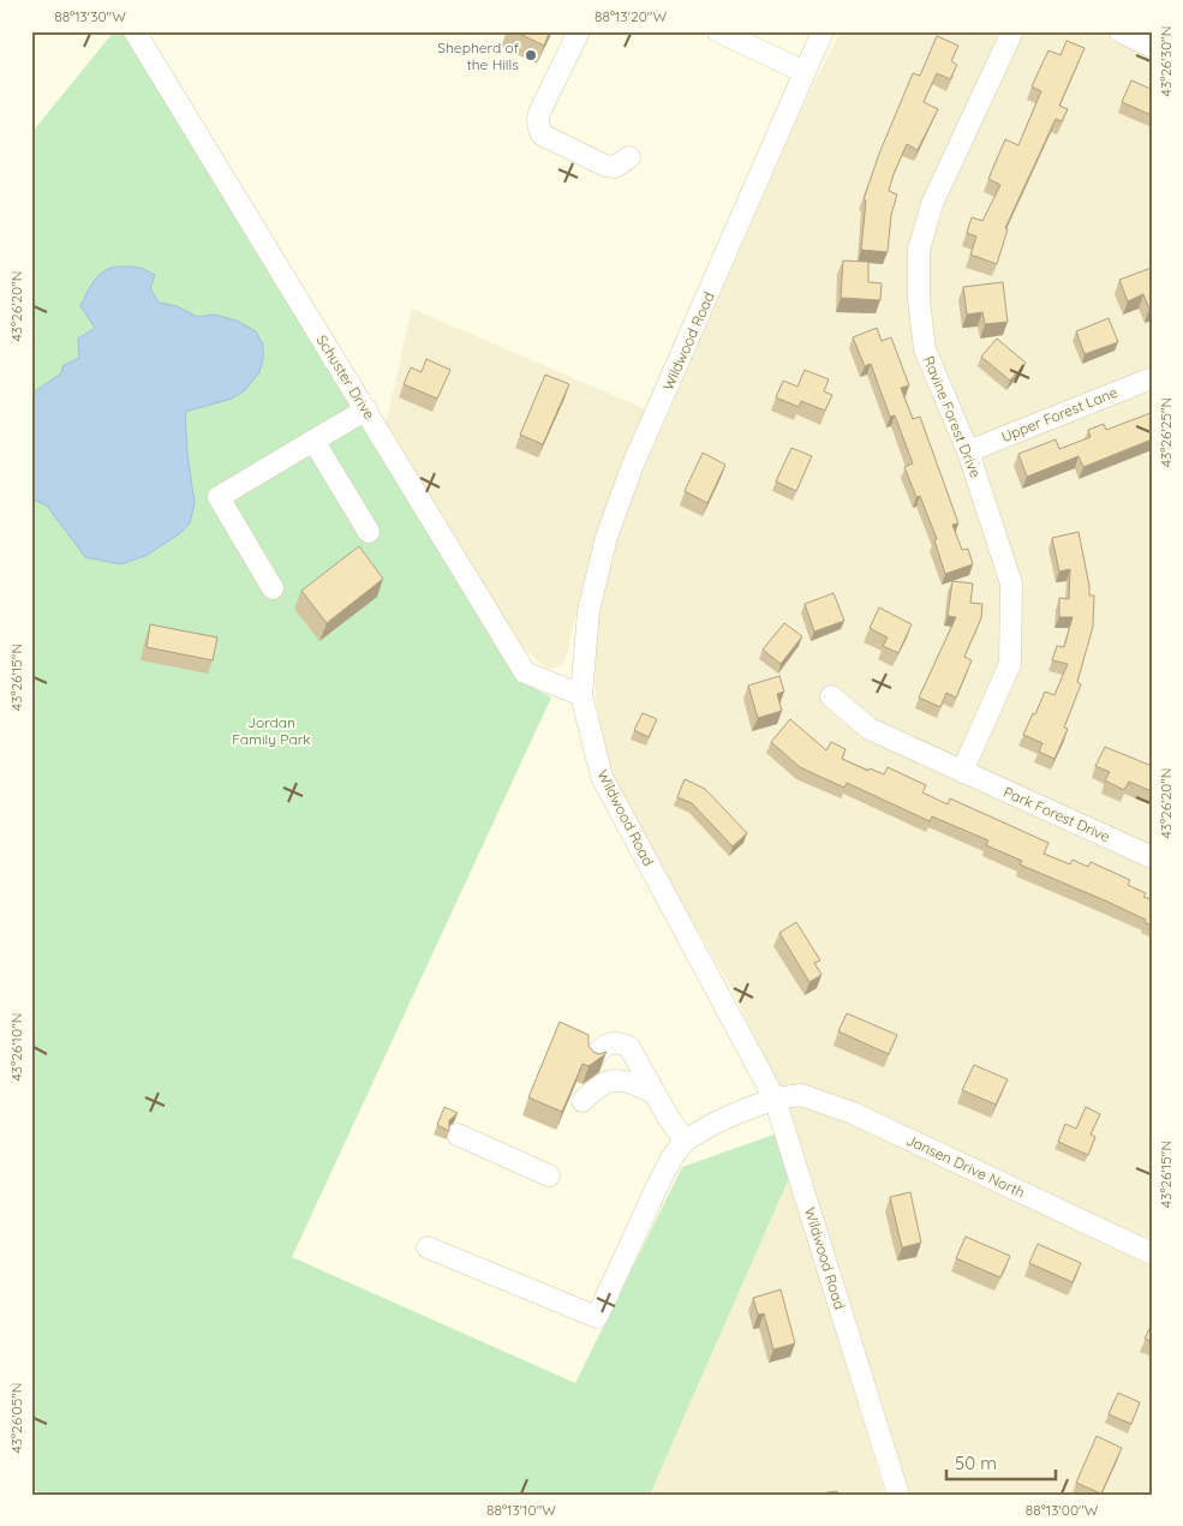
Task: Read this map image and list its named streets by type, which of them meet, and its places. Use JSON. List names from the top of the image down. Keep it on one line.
{"streets":{"street":["Wildwood Road","Schuster Drive","Upper Forest Lane","Ravine Forest Drive","Park Forest Drive","Jansen Drive North"]},"crossings":[["Wildwood Road","Schuster Drive"],["Wildwood Road","Jansen Drive North"],["Upper Forest Lane","Ravine Forest Drive"],["Ravine Forest Drive","Park Forest Drive"]],"parks":["Jordan Family Park"],"places":["Shepherd of the Hills"],"scale_bar":"50 m","coordinates":["88°13'30\"W","88°13'20\"W","43°26'30\"N","43°26'20\"N","43°26'25\"N","43°26'15\"N","43°26'10\"N","43°26'05\"N","88°13'10\"W","88°13'00\"W"]}
